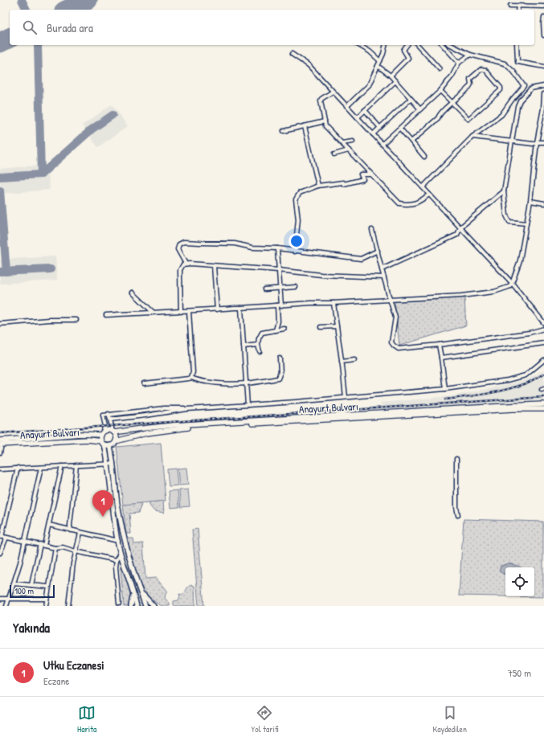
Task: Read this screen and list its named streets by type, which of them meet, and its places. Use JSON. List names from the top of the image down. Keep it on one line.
{"streets":{"main road":["Anayurt Bulvarı"]},"scale_bar":"100 m","page":{"search":"Burada ara","pins":"1","scale":"100 m","heading":"Yakında","list":[{"mark":"1","name":"Utku Eczanesi","note":"Eczane","value":"750 m"}],"nav":["Harita","Yol tarifi","Kaydedilen"]}}
